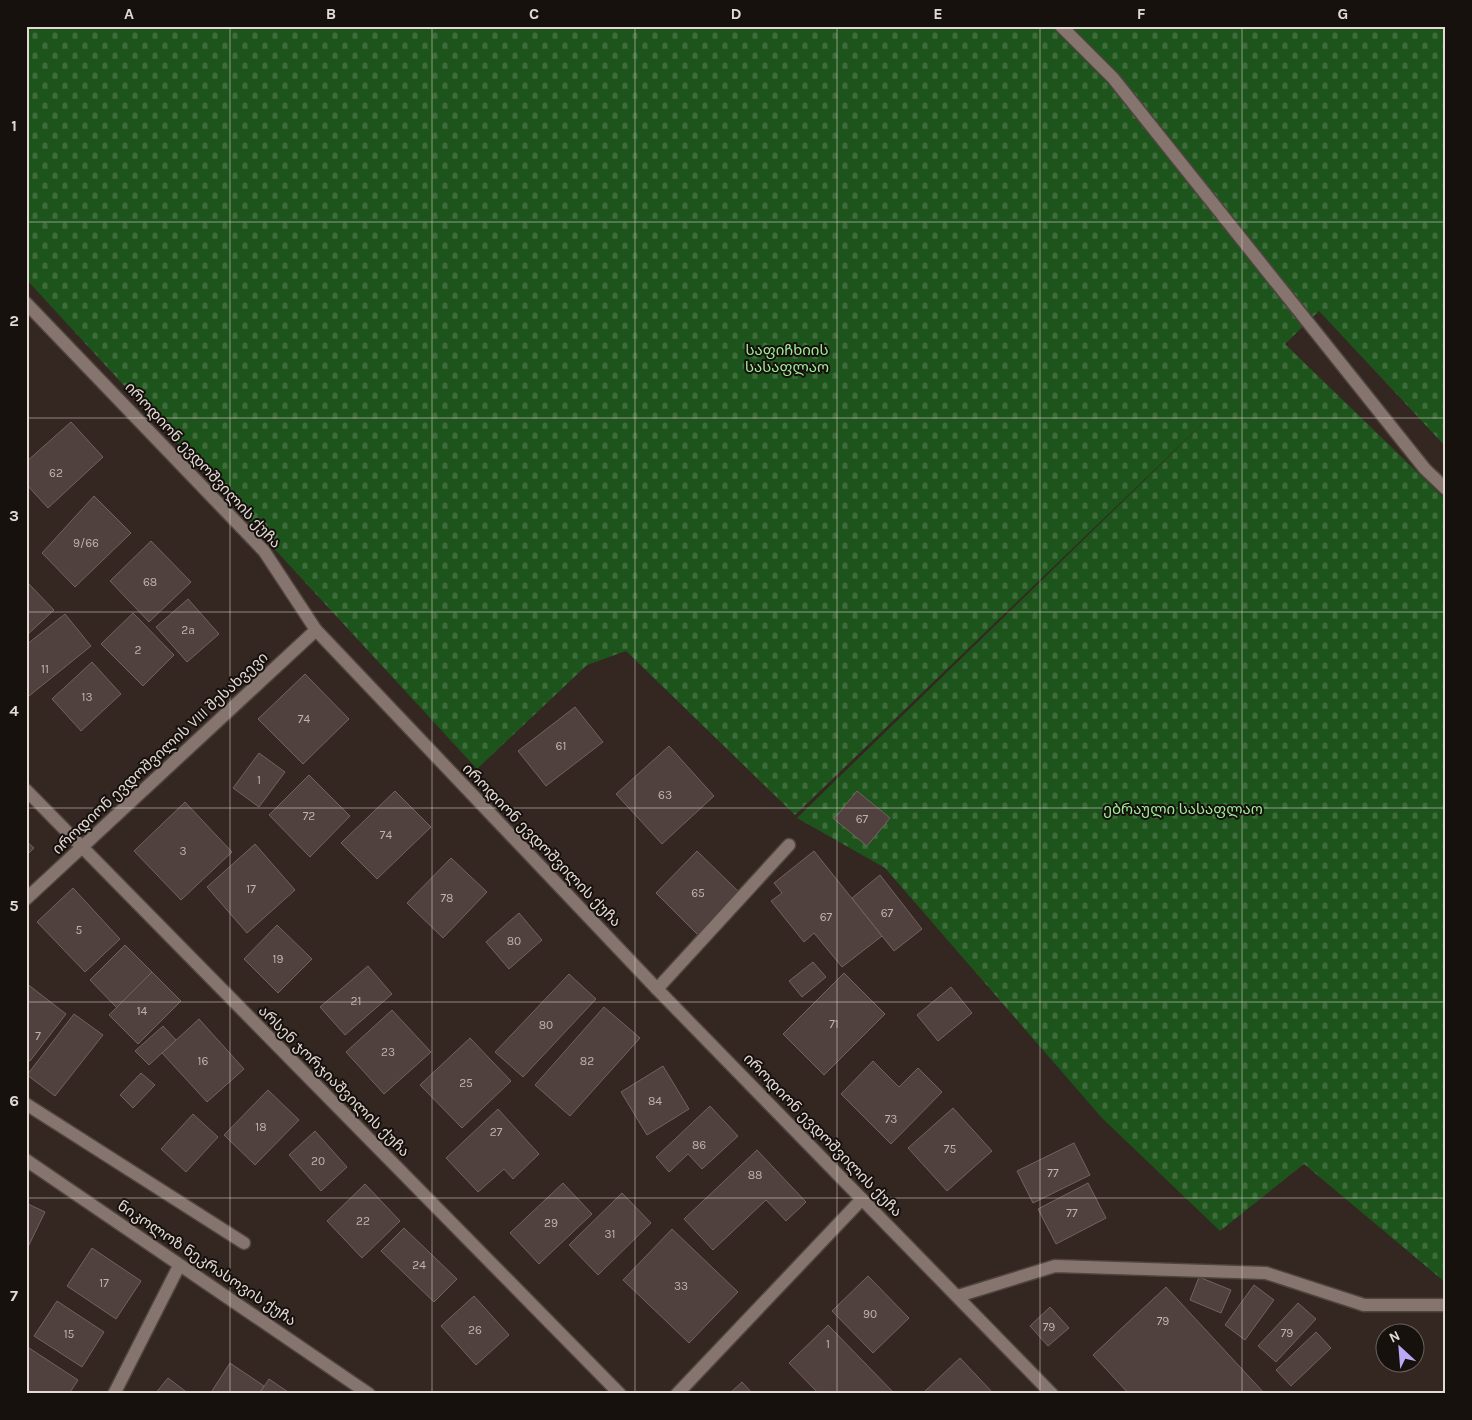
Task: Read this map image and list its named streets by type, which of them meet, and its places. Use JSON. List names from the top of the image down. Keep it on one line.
{"streets":{"street":["იროდიონ ევდოშვილის ქუჩა","იროდიონ ევდოშვილის VIII შესახვევი","არსენ ჯორჯიაშვილის ქუჩა","ნიკოლოზ ნეკრასოვის ქუჩა"]},"crossings":[["იროდიონ ევდოშვილის ქუჩა","იროდიონ ევდოშვილის VIII შესახვევი"],["იროდიონ ევდოშვილის VIII შესახვევი","არსენ ჯორჯიაშვილის ქუჩა"]],"parks":["საფიჩხიის სასაფლაო","ებრაული სასაფლაო"],"house_numbers":["62","9/66","68","2a","2","11","13","74","61","1","63","72","67","74","3","17","65","78","67","67","5","80","19","21","14","71","80","7","23","16","82","25","84","73","18","27","86","75","20","77","88","77","22","29","31","24","17","33","90","79","79","26","79","15","1"],"north":"top left","grid":{"columns":["A","B","C","D","E","F","G"],"rows":["1","2","3","4","5","6","7"]}}
